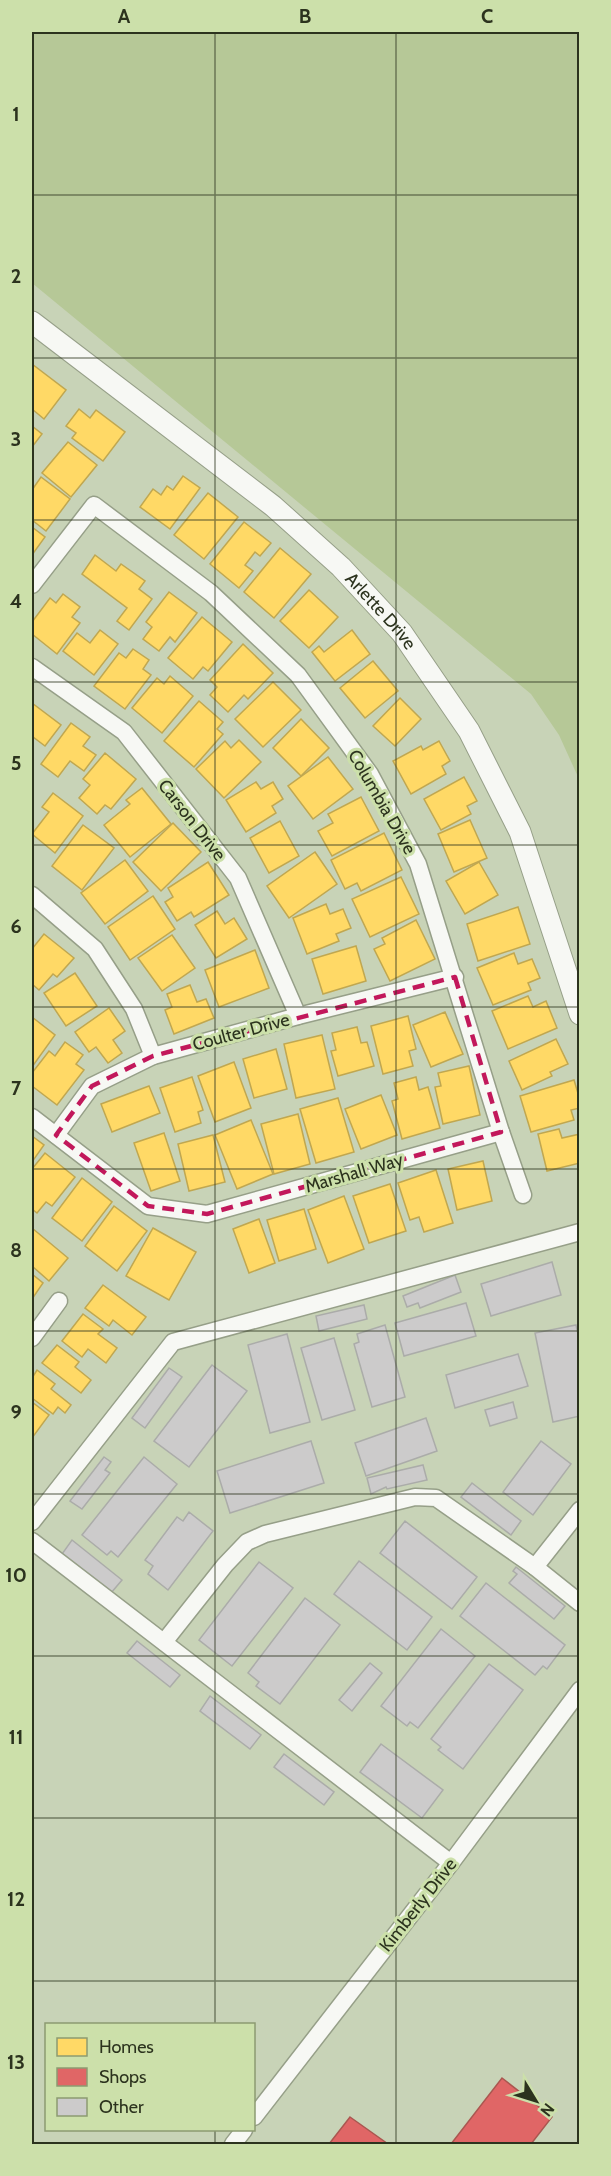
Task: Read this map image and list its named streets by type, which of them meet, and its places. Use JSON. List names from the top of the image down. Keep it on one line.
{"streets":{"street":["Arlette Drive","Columbia Drive","Carson Drive","Coulter Drive","Marshall Way","Kimberly Drive"]},"crossings":[["Columbia Drive","Coulter Drive"],["Columbia Drive","Marshall Way"],["Carson Drive","Coulter Drive"],["Coulter Drive","Marshall Way"]],"legend":["Homes","Shops","Other"],"north":"bottom right","grid":{"columns":["A","B","C"],"rows":["1","2","3","4","5","6","7","8","9","10","11","12","13"]}}
